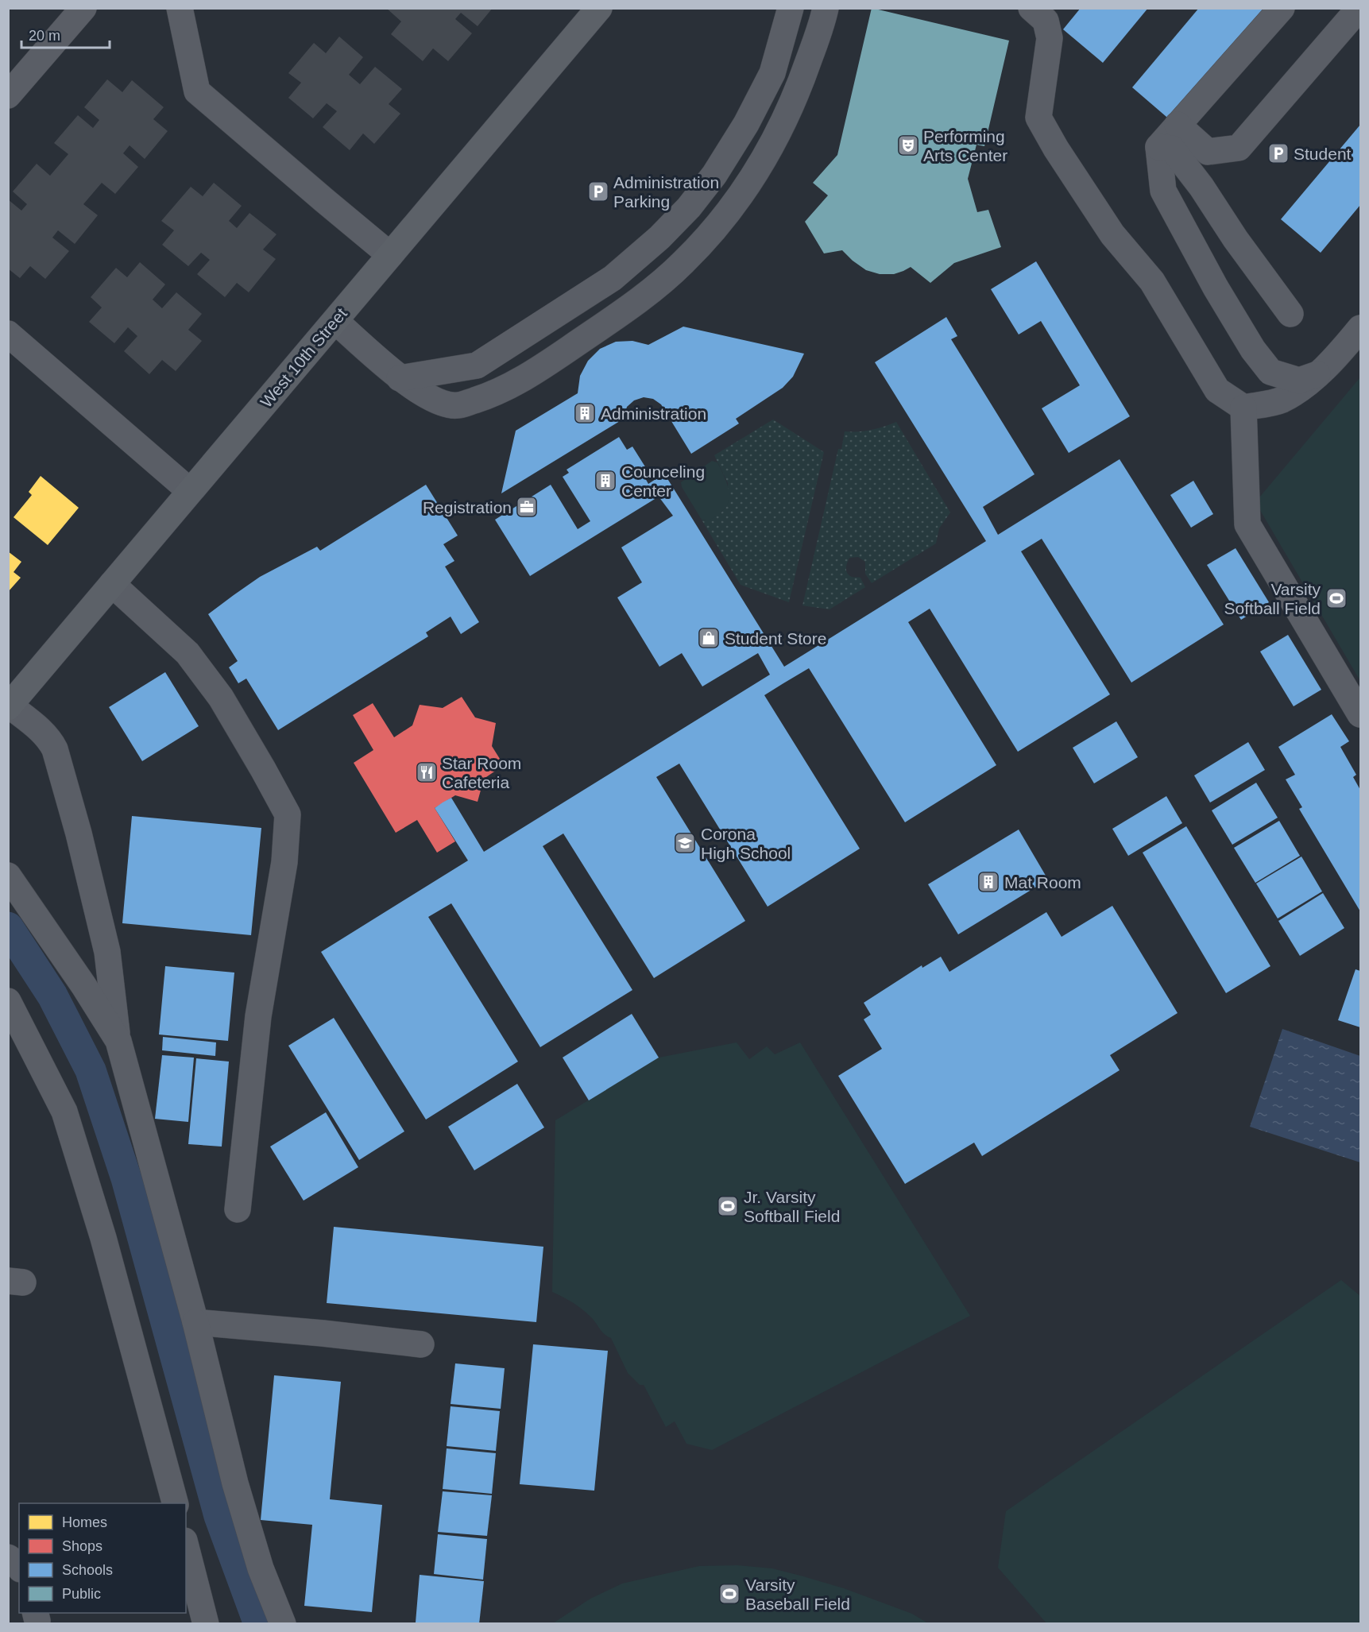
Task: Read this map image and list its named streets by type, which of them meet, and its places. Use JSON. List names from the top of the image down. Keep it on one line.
{"streets":{"main road":["West 10th Street"]},"places":{"theatre":["Performing Arts Center"],"parking":["Student","Administration Parking"],"building":["Administration","Counceling Center","Mat Room"],"office":["Registration"],"sports":["Varsity Softball Field","Jr. Varsity Softball Field","Varsity Baseball Field"],"shop":["Student Store"],"restaurant":["Star Room Cafeteria"],"school or university":["Corona High School"]},"legend":["Homes","Shops","Schools","Public"],"scale_bar":"20 m"}
